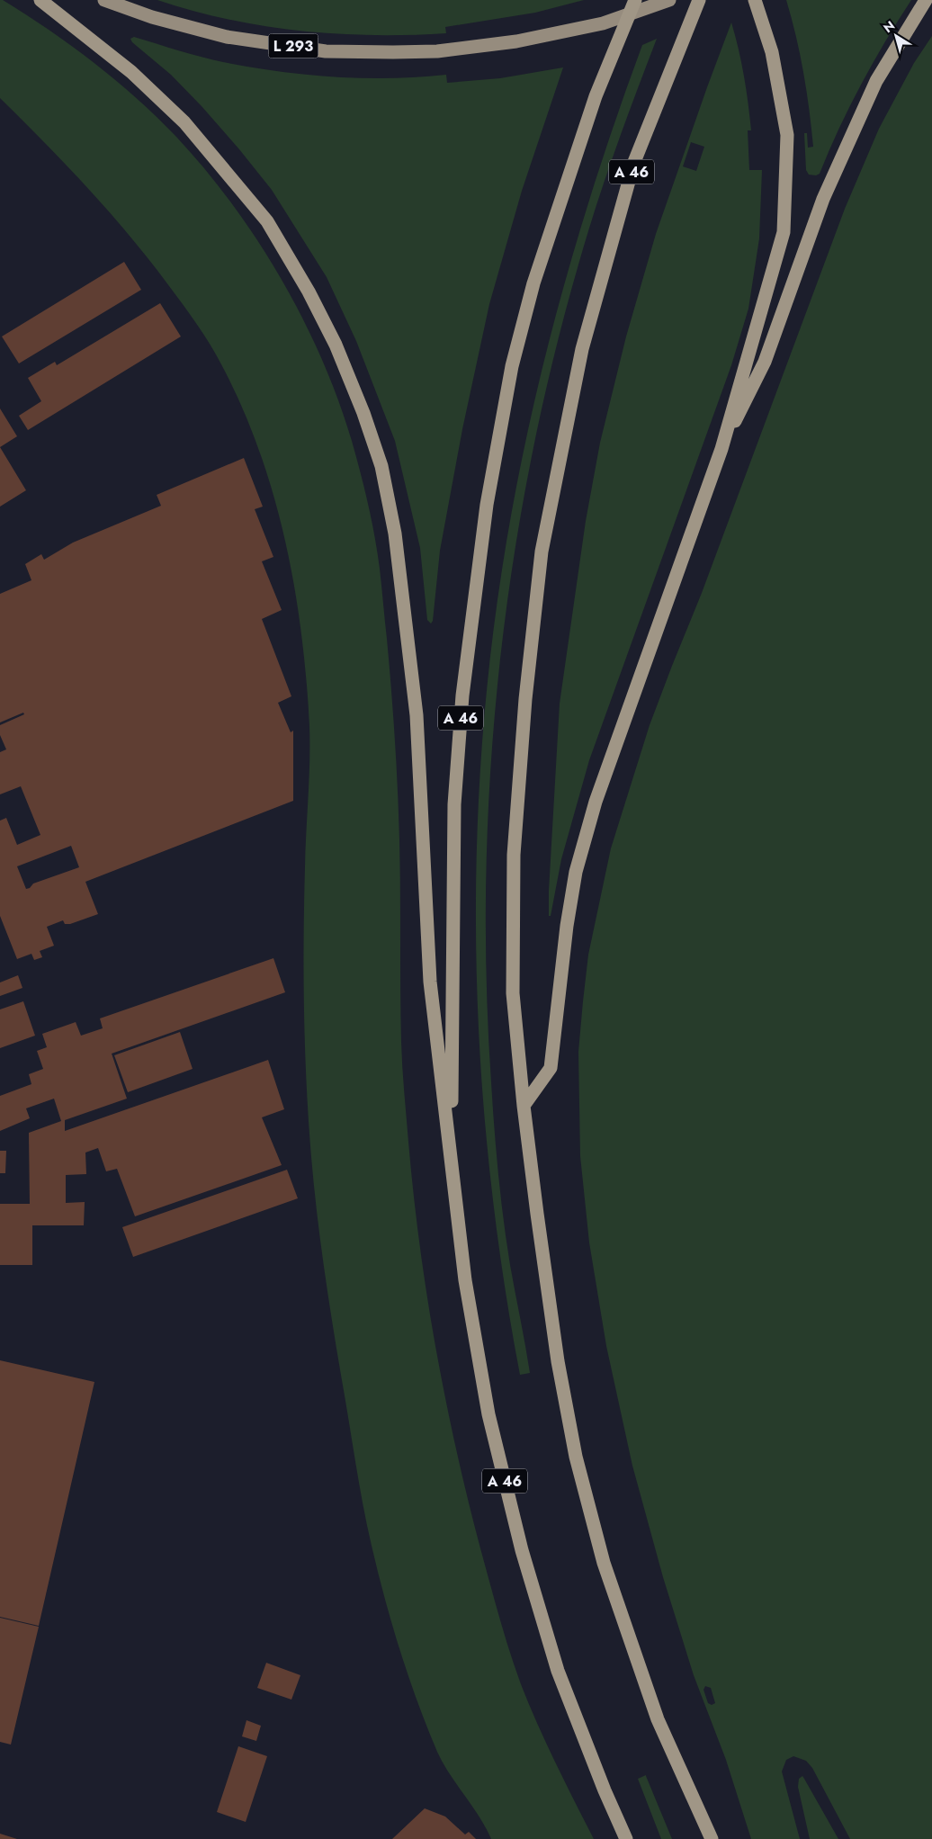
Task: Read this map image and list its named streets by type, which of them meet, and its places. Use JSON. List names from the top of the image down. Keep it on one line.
{"streets":{"highway":["L 293","A 46"]},"north":"top left"}
